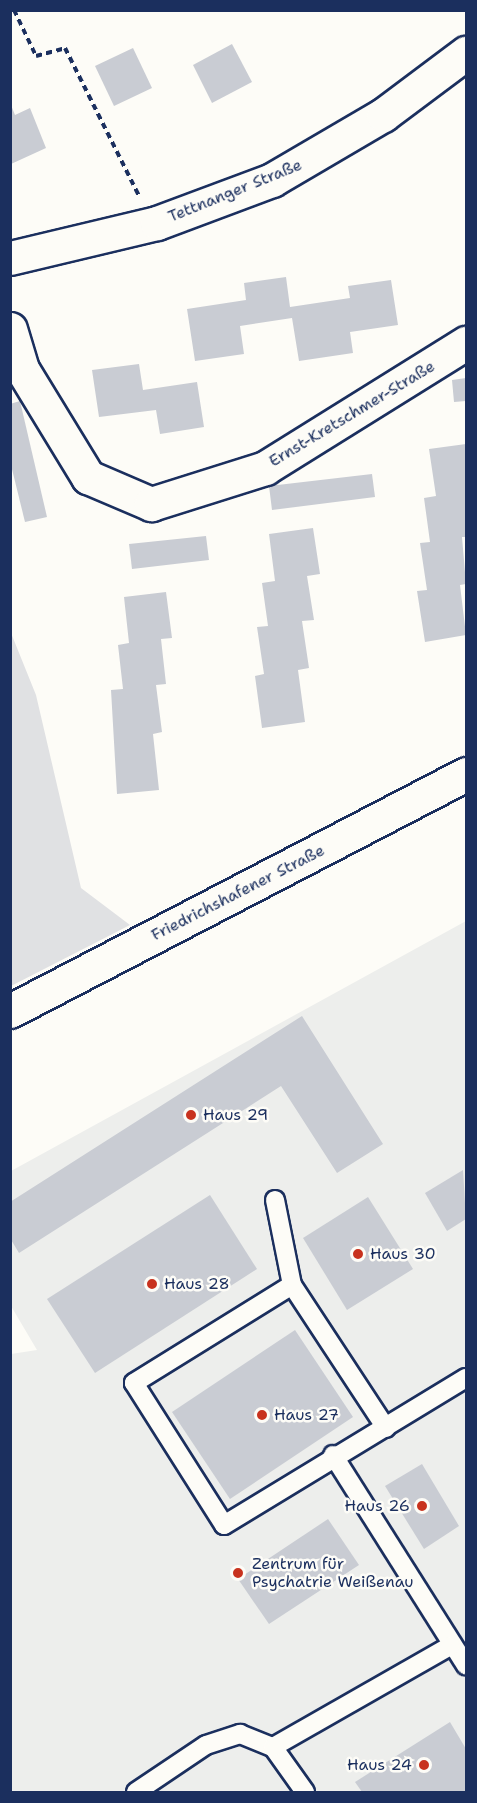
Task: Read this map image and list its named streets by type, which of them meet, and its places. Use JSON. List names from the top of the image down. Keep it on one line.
{"streets":{"street":["Tettnanger Straße","Ernst-Kretschmer-Straße","Friedrichshafener Straße"]},"places":["Haus 29","Haus 30","Haus 28","Haus 27","Haus 26","Zentrum für Psychatrie Weißenau","Haus 24"]}
